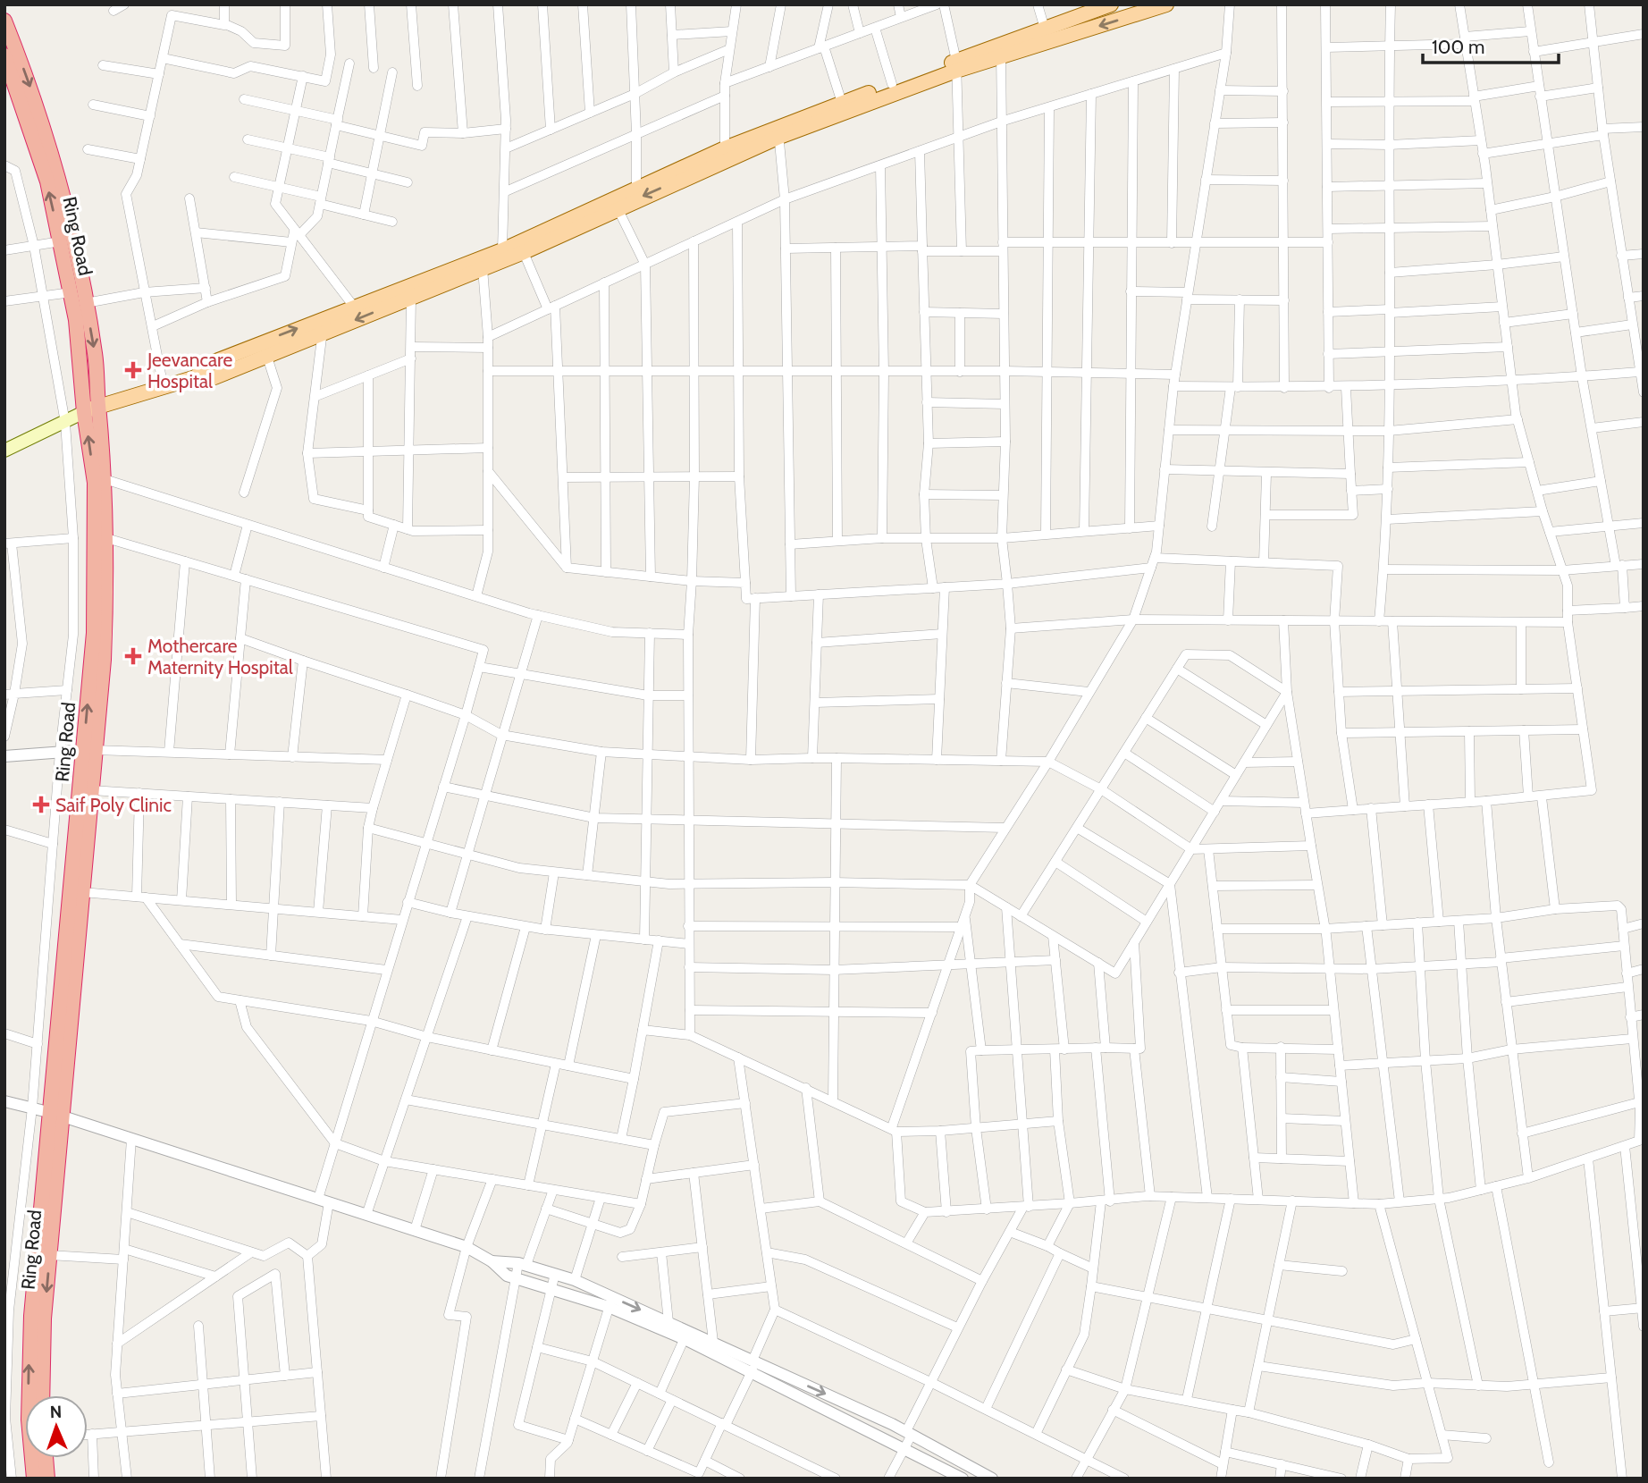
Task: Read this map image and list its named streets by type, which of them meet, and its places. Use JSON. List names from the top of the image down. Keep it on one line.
{"streets":{"highway":["Ring Road"]},"places":{"health":["Jeevancare Hospital","Mothercare Maternity Hospital","Saif Poly Clinic"]},"scale_bar":"100 m","north":"top"}
